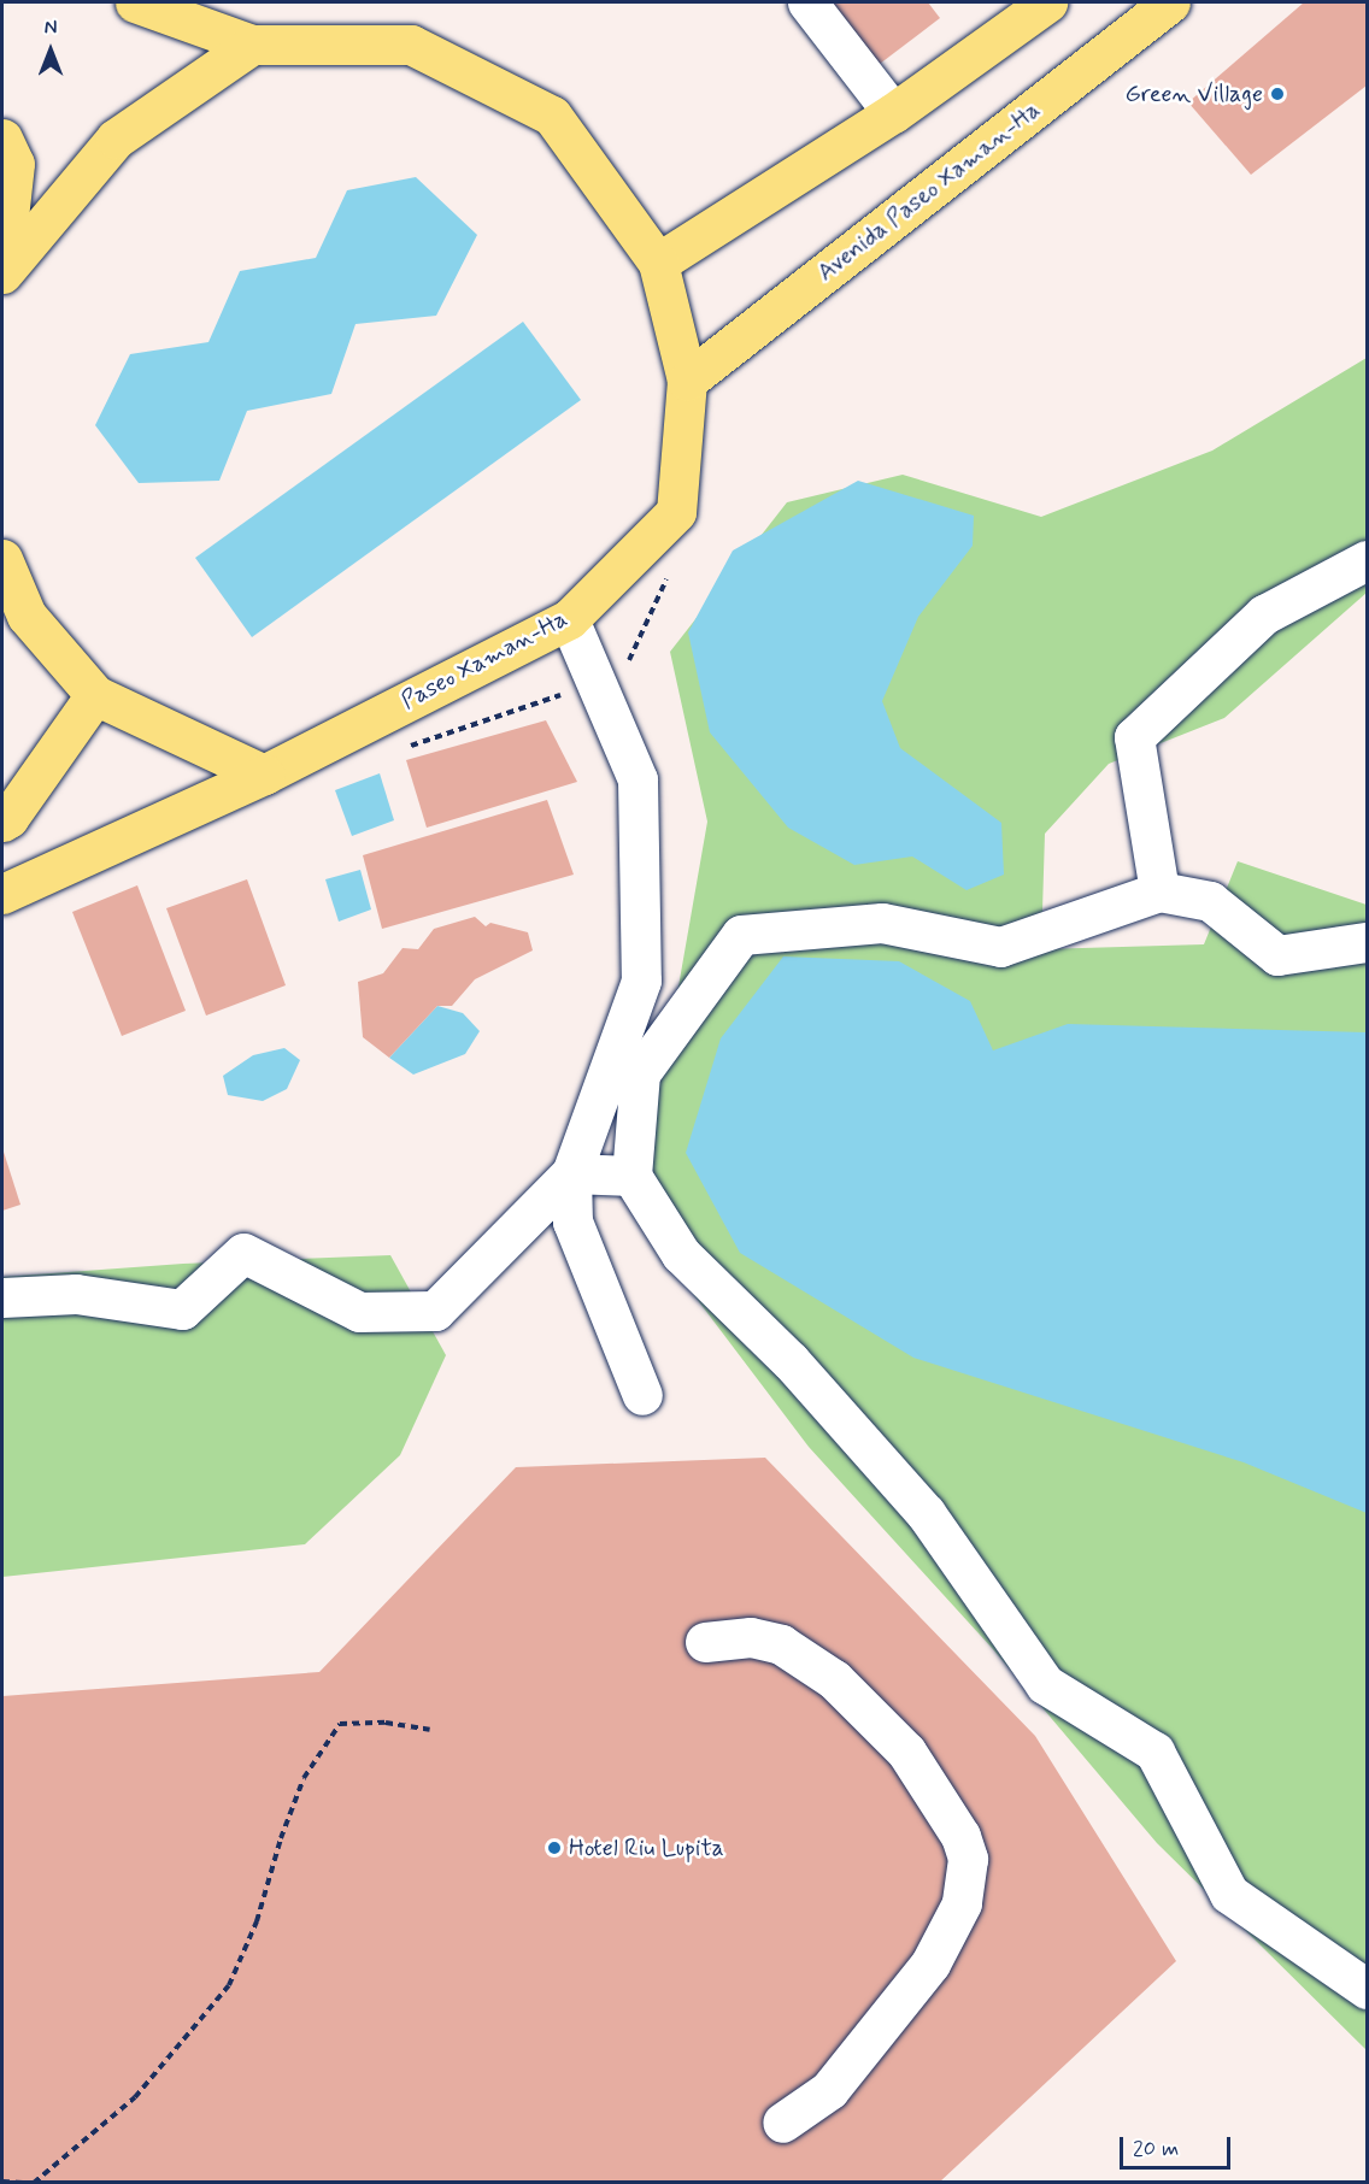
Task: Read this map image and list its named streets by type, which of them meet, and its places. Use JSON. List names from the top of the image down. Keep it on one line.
{"streets":{"main road":["Avenida Paseo Xaman-Ha","Paseo Xaman-Ha"]},"crossings":[["Avenida Paseo Xaman-Ha","Paseo Xaman-Ha"]],"places":["Green Village","Hotel Riu Lupita"],"scale_bar":"20 m","north":"top"}
